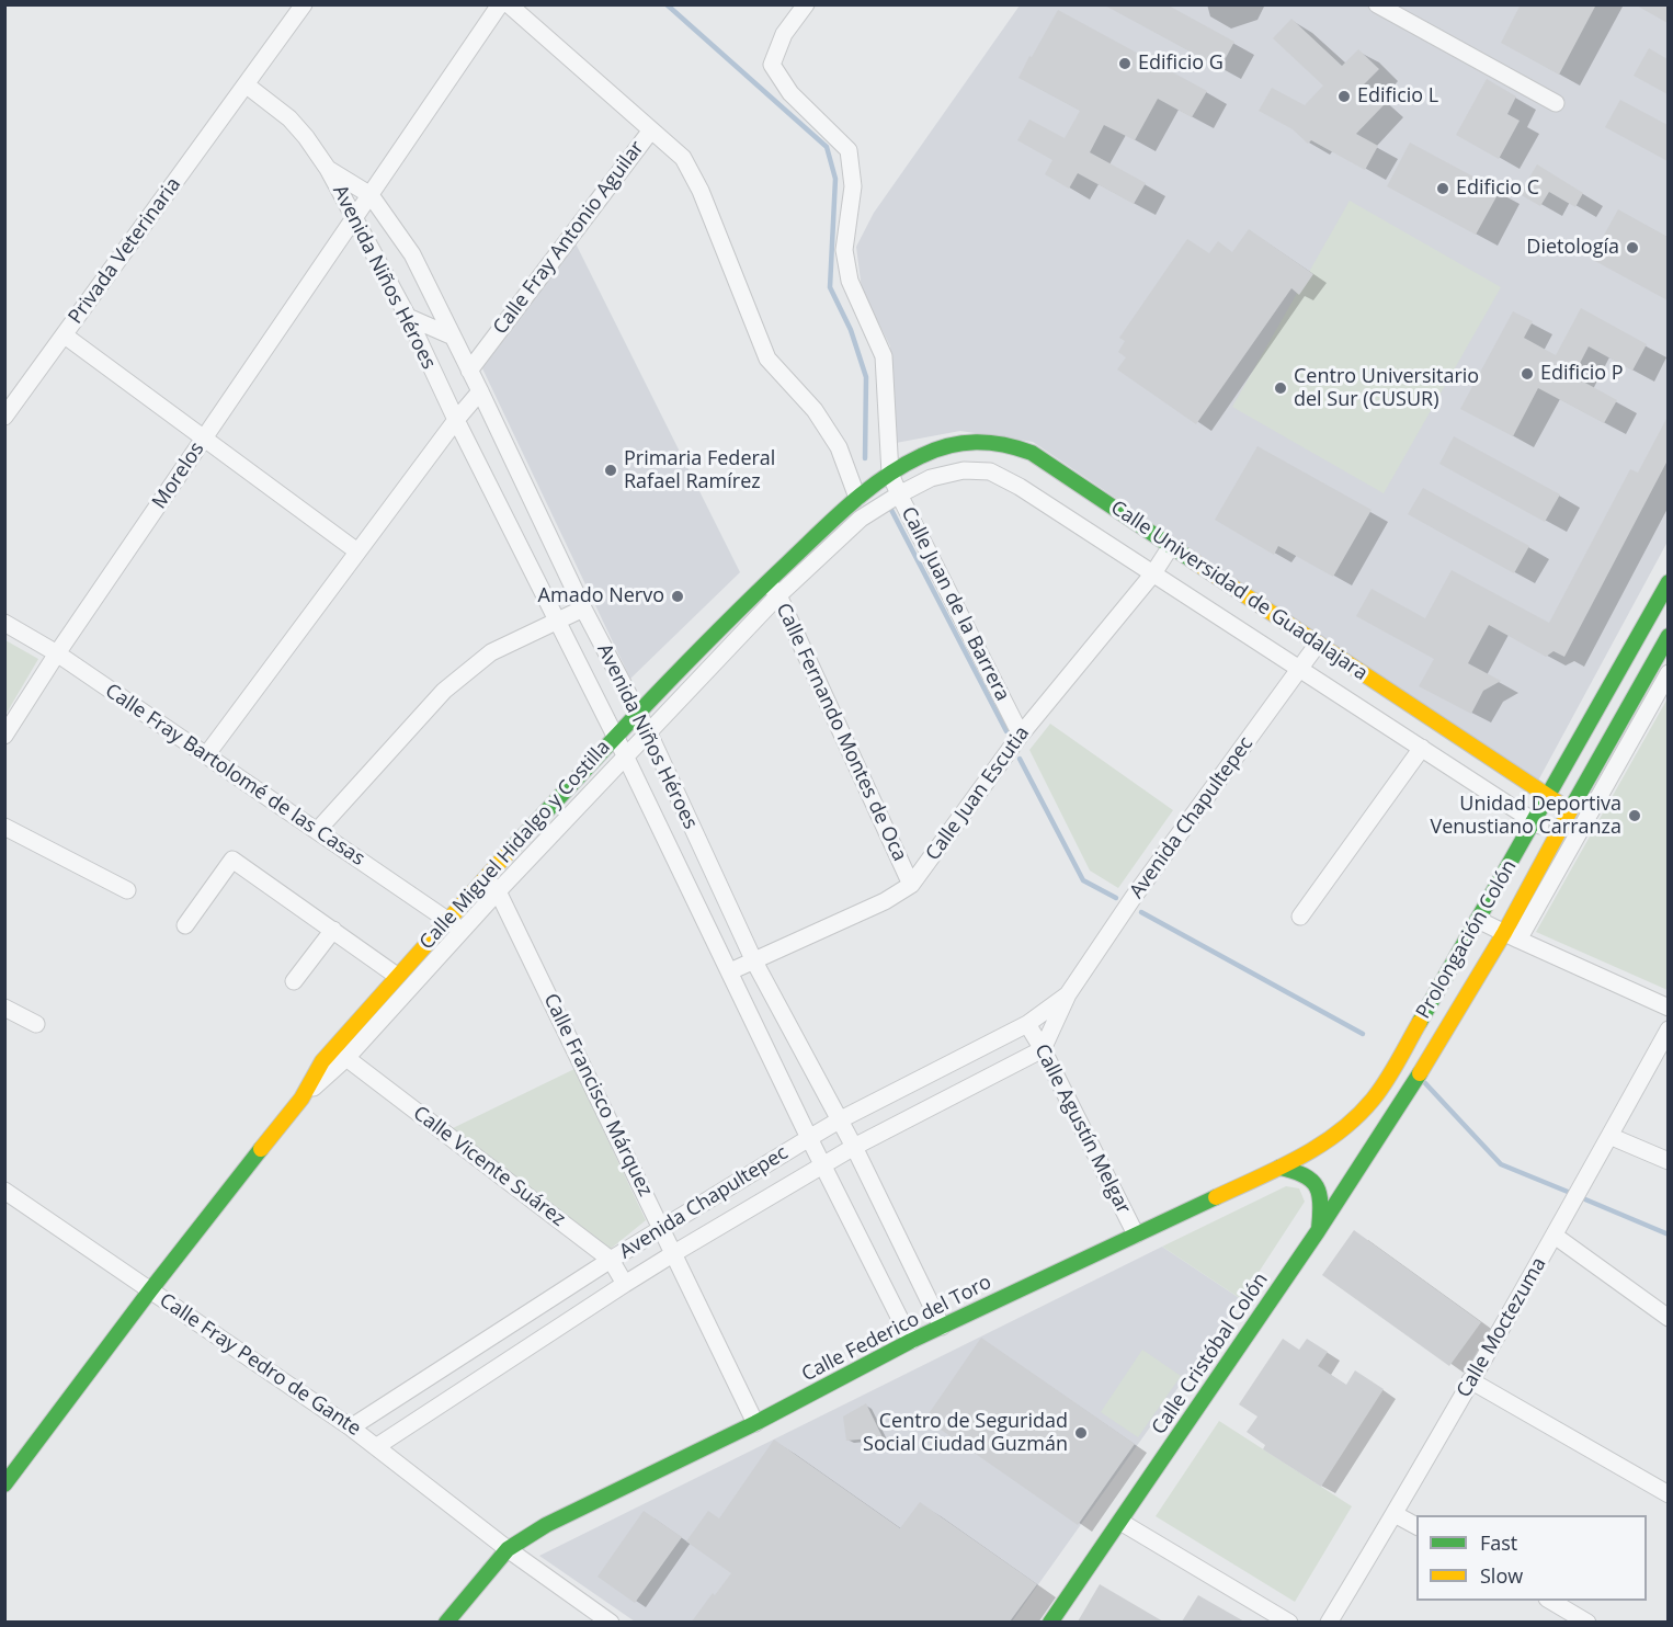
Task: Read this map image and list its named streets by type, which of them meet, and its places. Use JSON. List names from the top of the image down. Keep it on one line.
{"streets":{"main road":["Calle Universidad de Guadalajara","Calle Miguel Hidalgo y Costilla","Prolongación Colón","Calle Federico del Toro","Calle Cristóbal Colón"],"street":["Calle Fray Antonio Aguilar","Privada Veterinaria","Avenida Niños Héroes","Morelos","Calle Juan de la Barrera","Calle Fernando Montes de Oca","Calle Fray Bartolomé de las Casas","Calle Juan Escutia","Avenida Chapultepec","Calle Francisco Márquez","Calle Agustín Melgar","Calle Vicente Suárez","Calle Moctezuma","Calle Fray Pedro de Gante"]},"crossings":[["Calle Fray Antonio Aguilar","Avenida Niños Héroes"],["Privada Veterinaria","Avenida Niños Héroes"],["Avenida Niños Héroes","Morelos"],["Avenida Niños Héroes","Calle Juan Escutia"],["Avenida Niños Héroes","Avenida Chapultepec"],["Avenida Niños Héroes","Calle Miguel Hidalgo y Costilla"],["Avenida Niños Héroes","Calle Federico del Toro"],["Morelos","Calle Fray Bartolomé de las Casas"],["Calle Universidad de Guadalajara","Calle Juan de la Barrera"],["Calle Universidad de Guadalajara","Calle Juan Escutia"],["Calle Universidad de Guadalajara","Avenida Chapultepec"],["Calle Universidad de Guadalajara","Calle Miguel Hidalgo y Costilla"],["Calle Universidad de Guadalajara","Prolongación Colón"],["Calle Juan de la Barrera","Calle Juan Escutia"],["Calle Juan de la Barrera","Calle Miguel Hidalgo y Costilla"],["Calle Fernando Montes de Oca","Calle Juan Escutia"],["Calle Fernando Montes de Oca","Calle Miguel Hidalgo y Costilla"],["Calle Fray Bartolomé de las Casas","Calle Miguel Hidalgo y Costilla"],["Avenida Chapultepec","Calle Francisco Márquez"],["Avenida Chapultepec","Calle Agustín Melgar"],["Avenida Chapultepec","Calle Vicente Suárez"],["Avenida Chapultepec","Calle Fray Pedro de Gante"],["Calle Miguel Hidalgo y Costilla","Calle Francisco Márquez"],["Calle Miguel Hidalgo y Costilla","Calle Vicente Suárez"],["Calle Miguel Hidalgo y Costilla","Calle Fray Pedro de Gante"],["Prolongación Colón","Calle Federico del Toro"],["Prolongación Colón","Calle Cristóbal Colón"],["Calle Francisco Márquez","Calle Federico del Toro"],["Calle Agustín Melgar","Calle Federico del Toro"],["Calle Federico del Toro","Calle Fray Pedro de Gante"]],"places":["Edificio G","Edificio L","Edificio C","Dietología","Edificio P","Centro Universitario del Sur (CUSUR)","Primaria Federal Rafael Ramírez","Amado Nervo","Unidad Deportiva Venustiano Carranza","Centro de Seguridad Social Ciudad Guzmán"],"legend":["Fast","Slow"]}
